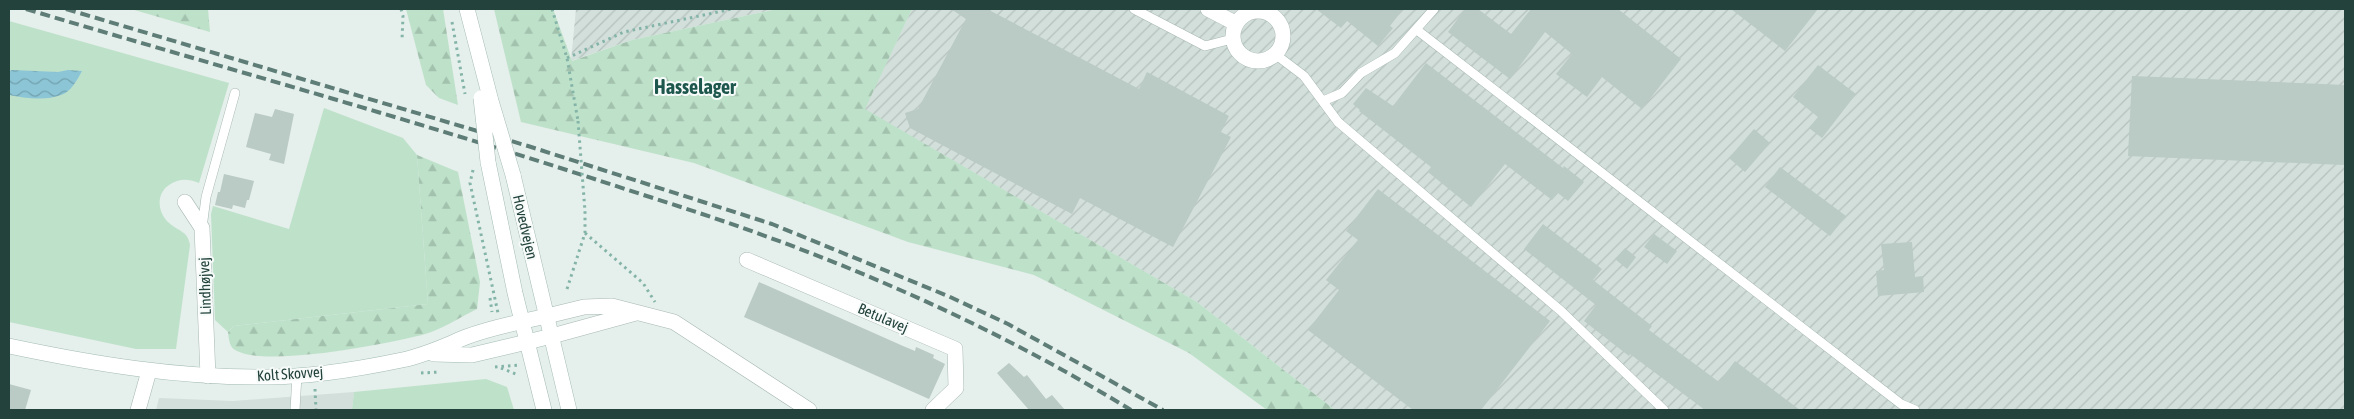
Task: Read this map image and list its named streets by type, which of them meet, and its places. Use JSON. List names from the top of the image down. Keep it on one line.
{"streets":{"street":["Hovedvejen","Lindhøjvej","Betulavej","Kolt Skovvej"]},"crossings":[["Hovedvejen","Kolt Skovvej"],["Lindhøjvej","Kolt Skovvej"]],"districts":["Hasselager"]}
